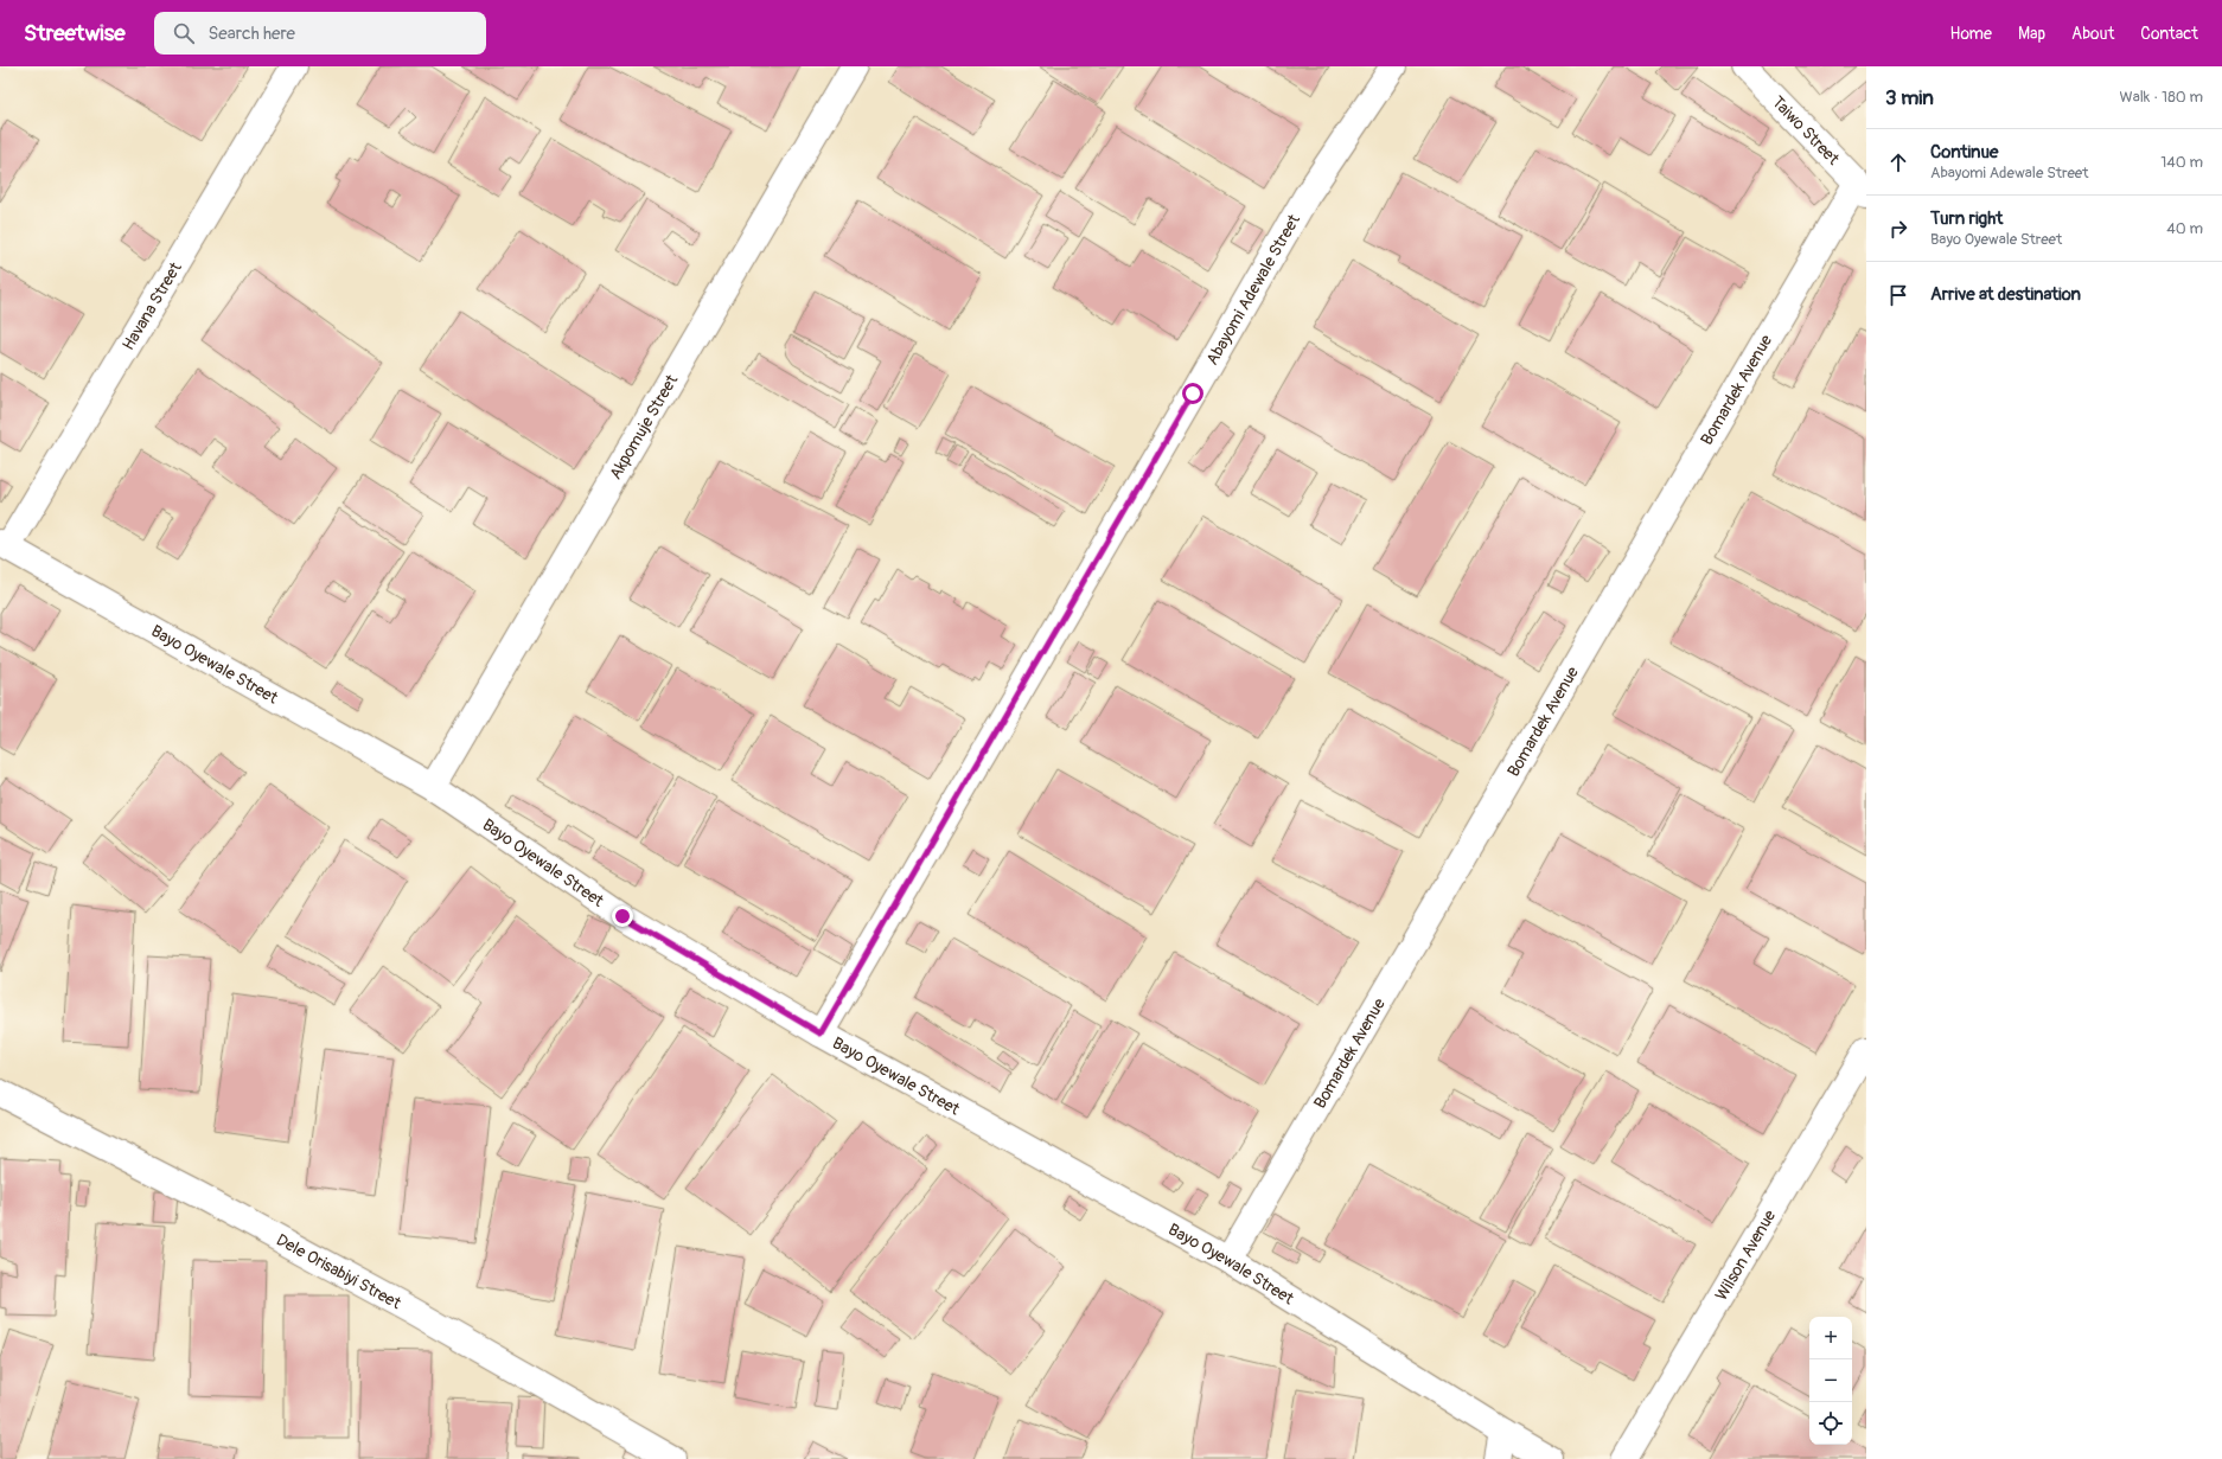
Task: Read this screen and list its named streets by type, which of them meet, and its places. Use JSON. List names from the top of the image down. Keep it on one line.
{"streets":{"street":["Taiwo Street","Abayomi Adewale Street","Havana Street","Bomardek Avenue","Akpomuje Street","Bayo Oyewale Street","Wilson Avenue","Dele Orisabiyi Street"]},"crossings":[["Taiwo Street","Bomardek Avenue"],["Abayomi Adewale Street","Bayo Oyewale Street"],["Havana Street","Bayo Oyewale Street"],["Bomardek Avenue","Bayo Oyewale Street"],["Akpomuje Street","Bayo Oyewale Street"]],"page":{"header":"Streetwise","search":"Search here","nav":["Home","Map","About","Contact"],"heading":["3 min","Walk · 180 m"],"list":[["Continue","Abayomi Adewale Street","140 m"],["Turn right","Bayo Oyewale Street","40 m"],"Arrive at destination"],"map_buttons":["+","−"]}}
